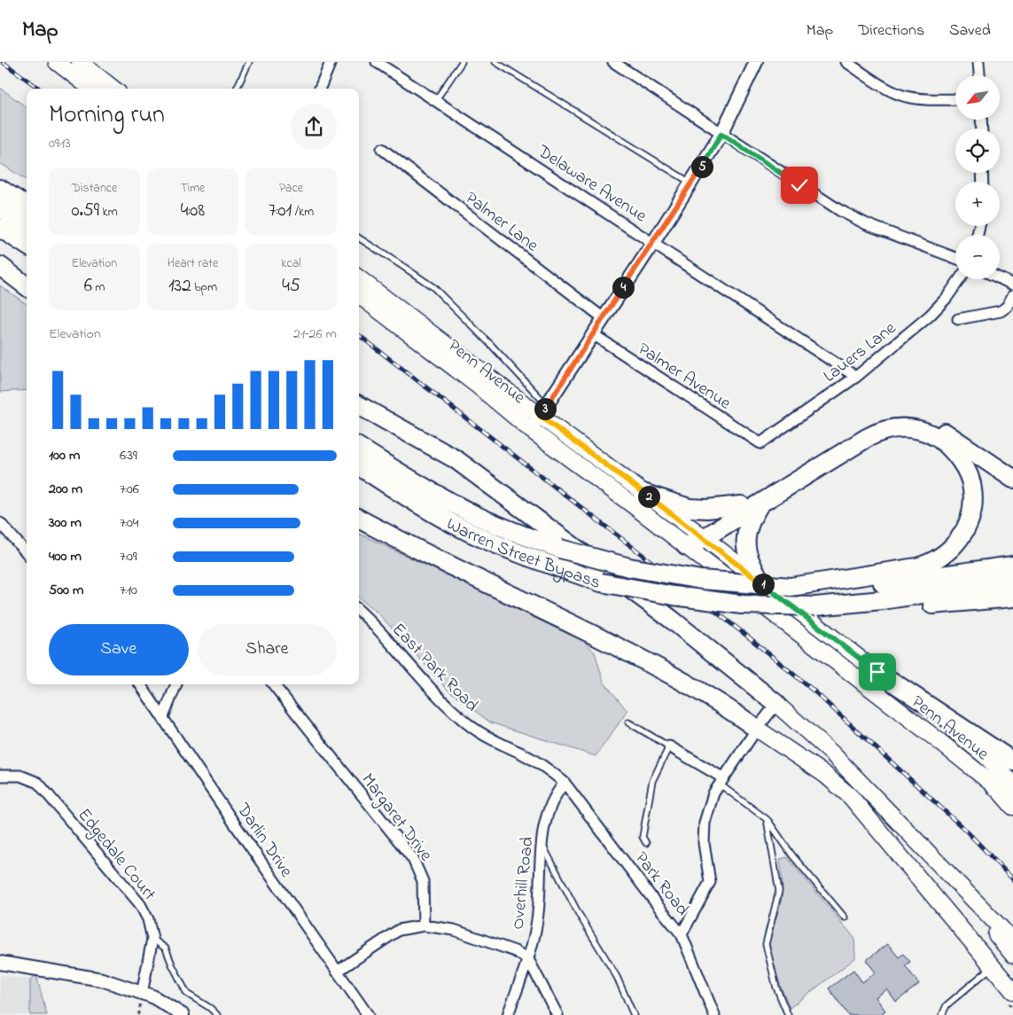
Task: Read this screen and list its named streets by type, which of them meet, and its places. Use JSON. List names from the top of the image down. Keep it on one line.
{"streets":{"highway":["Warren Street Bypass"],"main road":["Penn Avenue"],"street":["Delaware Avenue","Palmer Lane","Lauers Lane","Palmer Avenue","East Park Road","Margaret Drive","Darlin Drive","Edgedale Court","Overhill Road","Park Road"]},"crossings":[["Delaware Avenue","Lauers Lane"],["Lauers Lane","Palmer Avenue"],["East Park Road","Overhill Road"],["East Park Road","Park Road"],["Overhill Road","Park Road"]],"north":"bottom left","page":{"header":"Map","nav":["Map","Directions","Saved"],"map_buttons":["+","−"],"heading":["Morning run","09:13"],"pins":["5","4","3","2","1"],"stats":[["Distance","0.59 km"],["Time","4:08"],["Pace","7:01 /km"],["Elevation","6 m"],["Heart rate","132 bpm"],["kcal","45"]],"chart":["Elevation","21–26 m"],"list":[{"name":"100 m","note":"6:39"},{"name":"200 m","note":"7:06"},{"name":"300 m","note":"7:04"},{"name":"400 m","note":"7:09"},{"name":"500 m","note":"7:10"}],"buttons":["Save","Share"]}}
